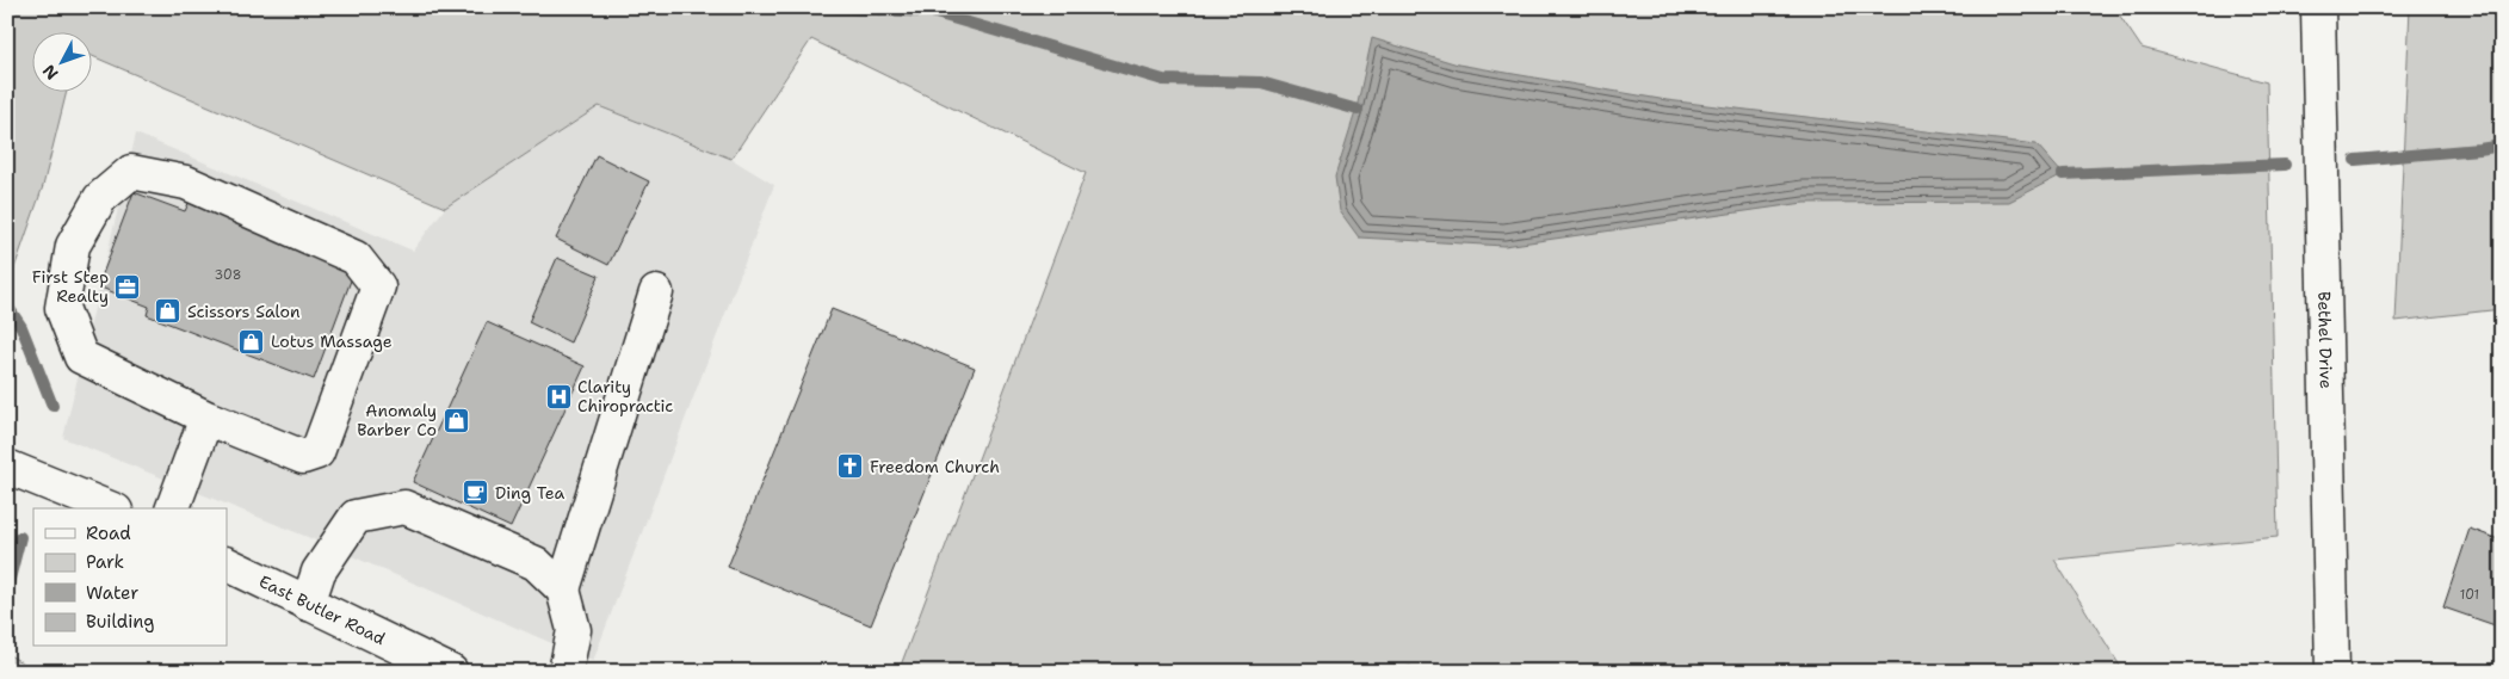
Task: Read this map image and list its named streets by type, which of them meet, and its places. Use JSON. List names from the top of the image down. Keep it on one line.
{"streets":{"street":["Bethel Drive","East Butler Road"]},"places":{"office":["First Step Realty"],"shop":["Scissors Salon","Lotus Massage","Anomaly Barber Co"],"hospital":["Clarity Chiropractic"],"church":["Freedom Church"],"cafe":["Ding Tea"]},"house_numbers":["308","101"],"legend":["Road","Park","Water","Building"],"north":"bottom left"}
